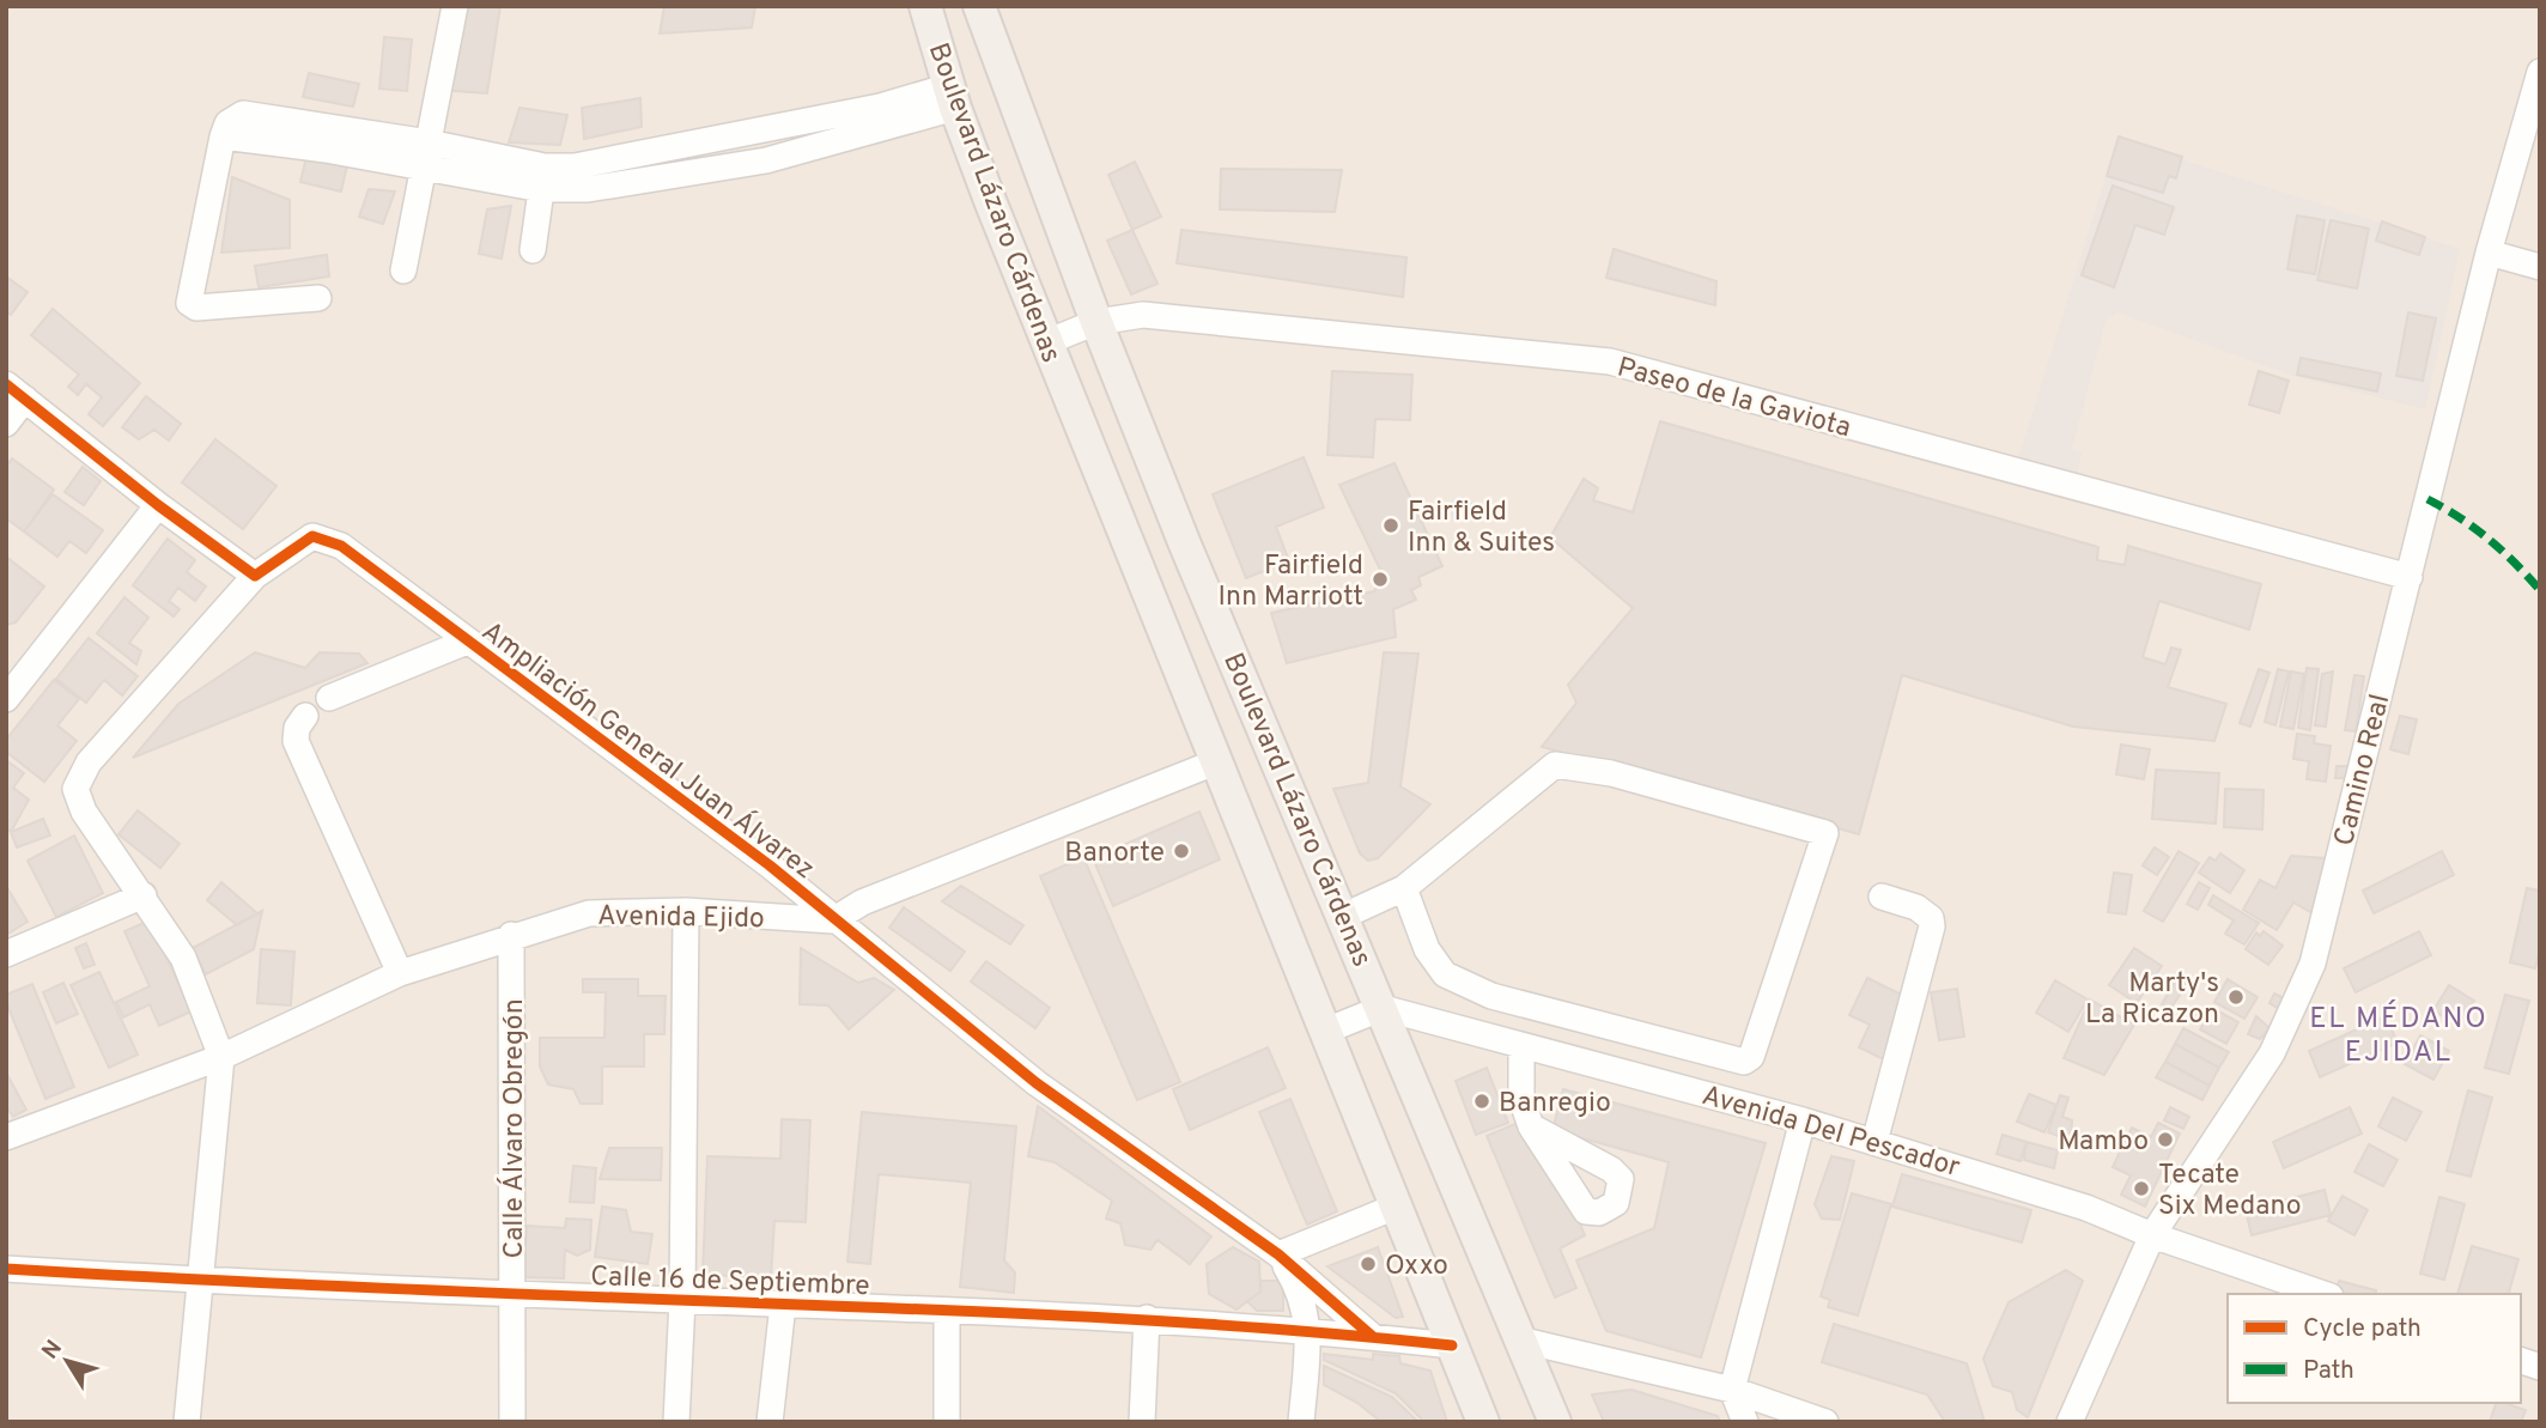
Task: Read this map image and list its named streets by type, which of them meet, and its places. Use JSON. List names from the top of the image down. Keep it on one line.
{"streets":{"main road":["Boulevard Lázaro Cárdenas"],"street":["Paseo de la Gaviota","Ampliación General Juan Álvarez","Camino Real","Avenida Ejido","Calle Álvaro Obregón","Avenida Del Pescador","Calle 16 de Septiembre"]},"crossings":[["Boulevard Lázaro Cárdenas","Paseo de la Gaviota"],["Boulevard Lázaro Cárdenas","Avenida Del Pescador"],["Boulevard Lázaro Cárdenas","Calle 16 de Septiembre"],["Paseo de la Gaviota","Camino Real"],["Ampliación General Juan Álvarez","Avenida Ejido"],["Ampliación General Juan Álvarez","Calle 16 de Septiembre"],["Camino Real","Avenida Del Pescador"],["Avenida Ejido","Calle Álvaro Obregón"],["Calle Álvaro Obregón","Calle 16 de Septiembre"]],"districts":["EL MÉDANO EJIDAL"],"places":["Fairfield Inn & Suites","Fairfield Inn Marriott","Banorte","Marty's La Ricazon","Banregio","Mambo","Tecate Six Medano","Oxxo"],"legend":["Cycle path","Path"],"north":"top left"}
